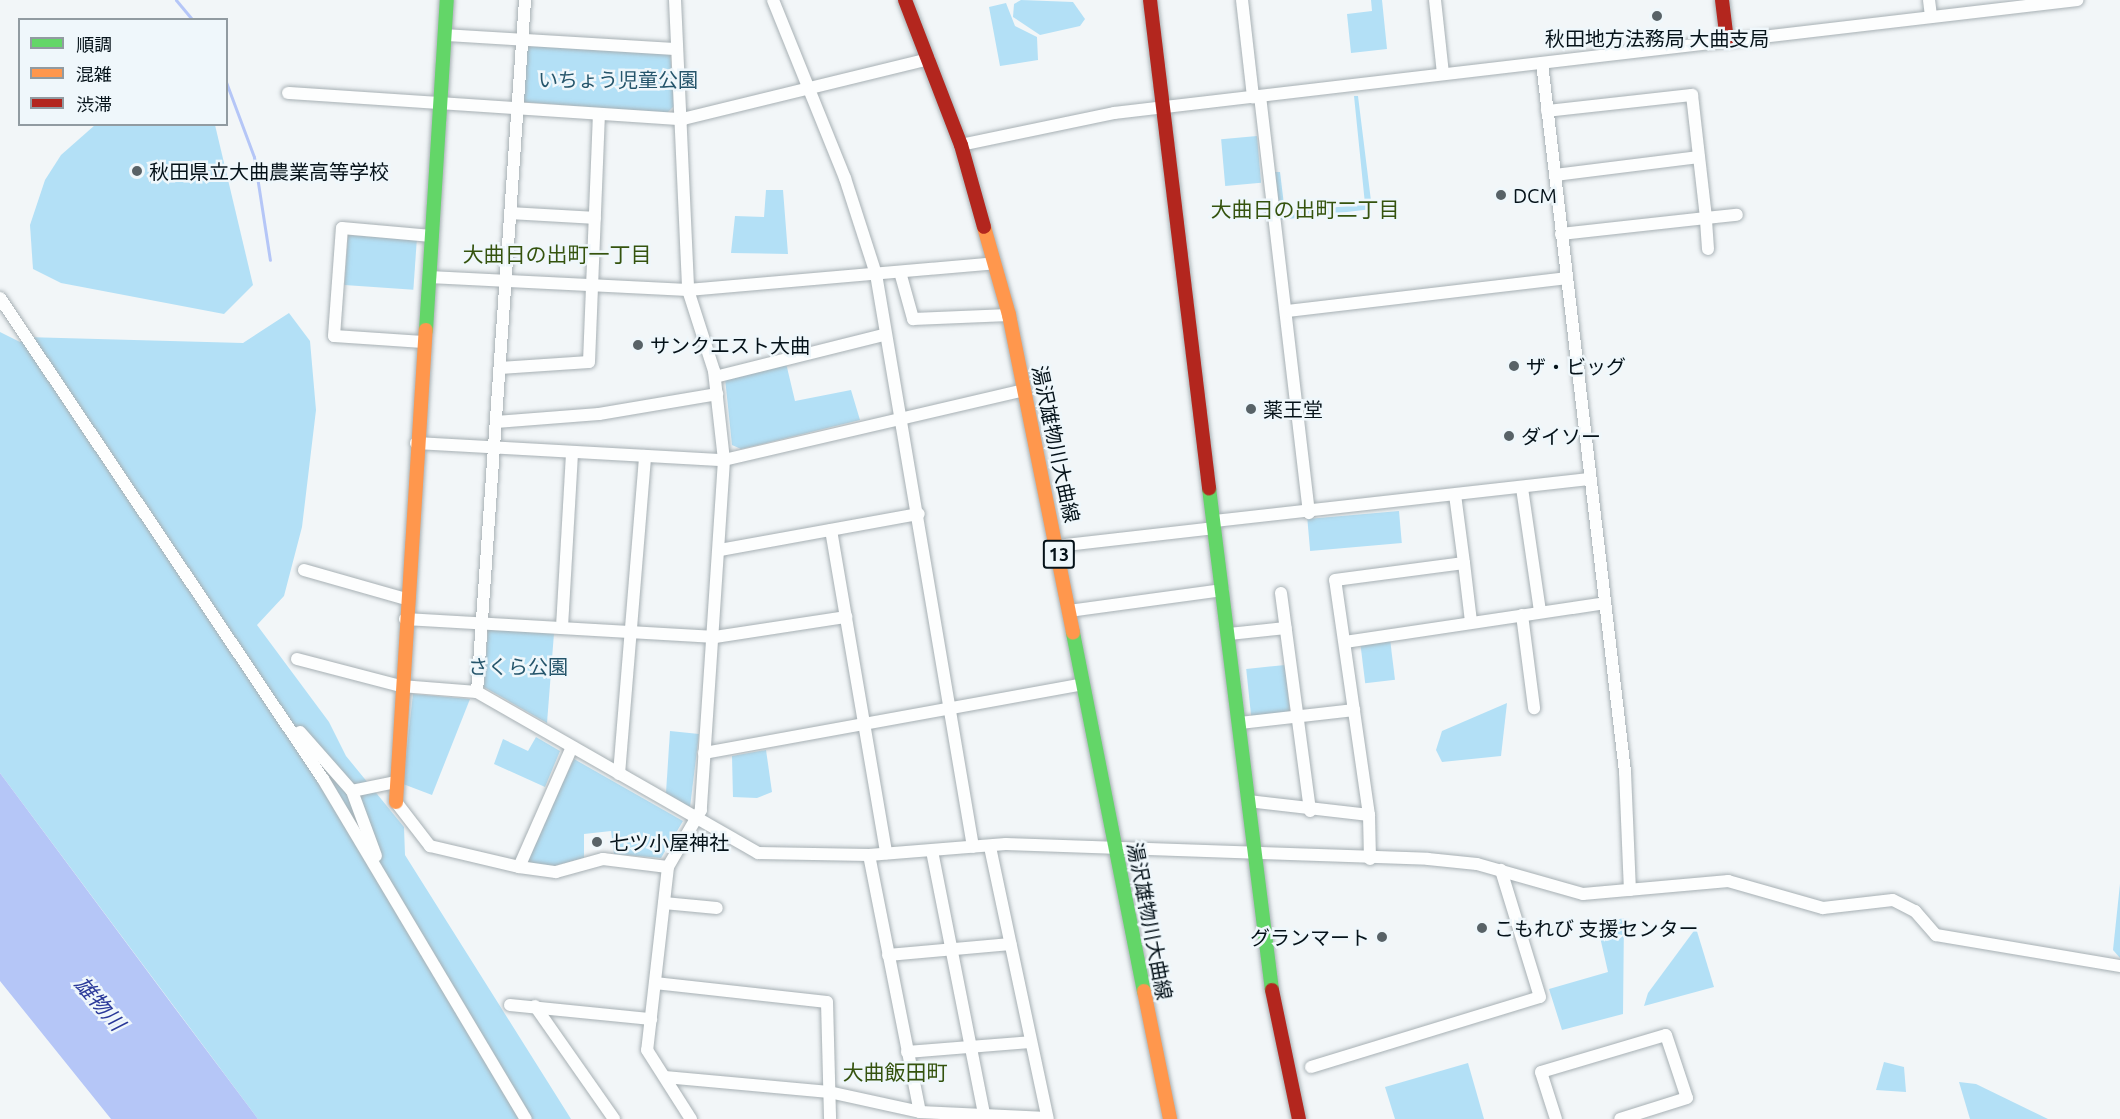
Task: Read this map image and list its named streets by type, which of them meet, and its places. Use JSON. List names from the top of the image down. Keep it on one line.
{"streets":{"street":["湯沢雄物川大曲線","13"]},"districts":["大曲日の出町二丁目","大曲日の出町一丁目","大曲飯田町"],"water":["雄物川"],"parks":["いちょう児童公園","さくら公園"],"places":["秋田地方法務局 大曲支局","秋田県立大曲農業高等学校","DCM","サンクエスト大曲","ザ・ビッグ","薬王堂","ダイソー","七ツ小屋神社","こもれび 支援センター","グランマート"],"legend":["順調","混雑","渋滞"]}
